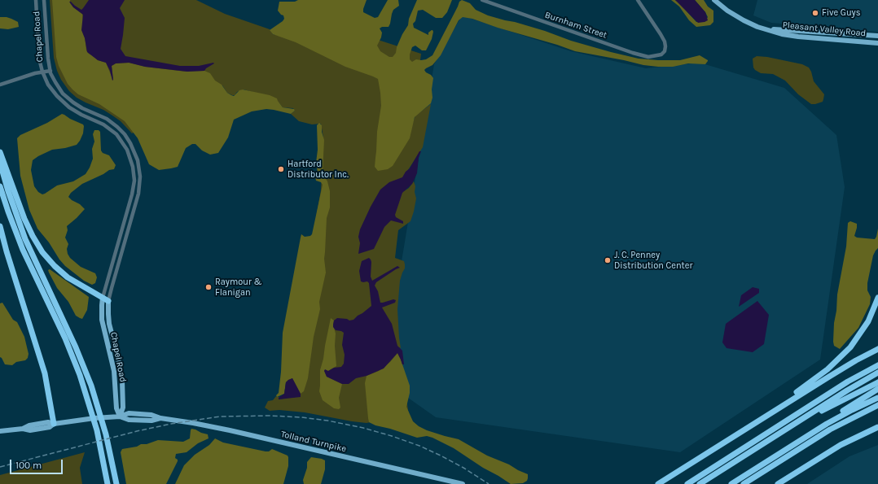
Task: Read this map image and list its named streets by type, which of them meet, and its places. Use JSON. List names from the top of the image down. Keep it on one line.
{"streets":{"main road":["Pleasant Valley Road","Chapel Road","Tolland Turnpike"],"street":["Burnham Street"]},"crossings":[["Chapel Road","Tolland Turnpike"]],"places":["Five Guys","Hartford Distributor Inc.","J. C. Penney Distribution Center","Raymour & Flanigan"],"scale_bar":"100 m"}
